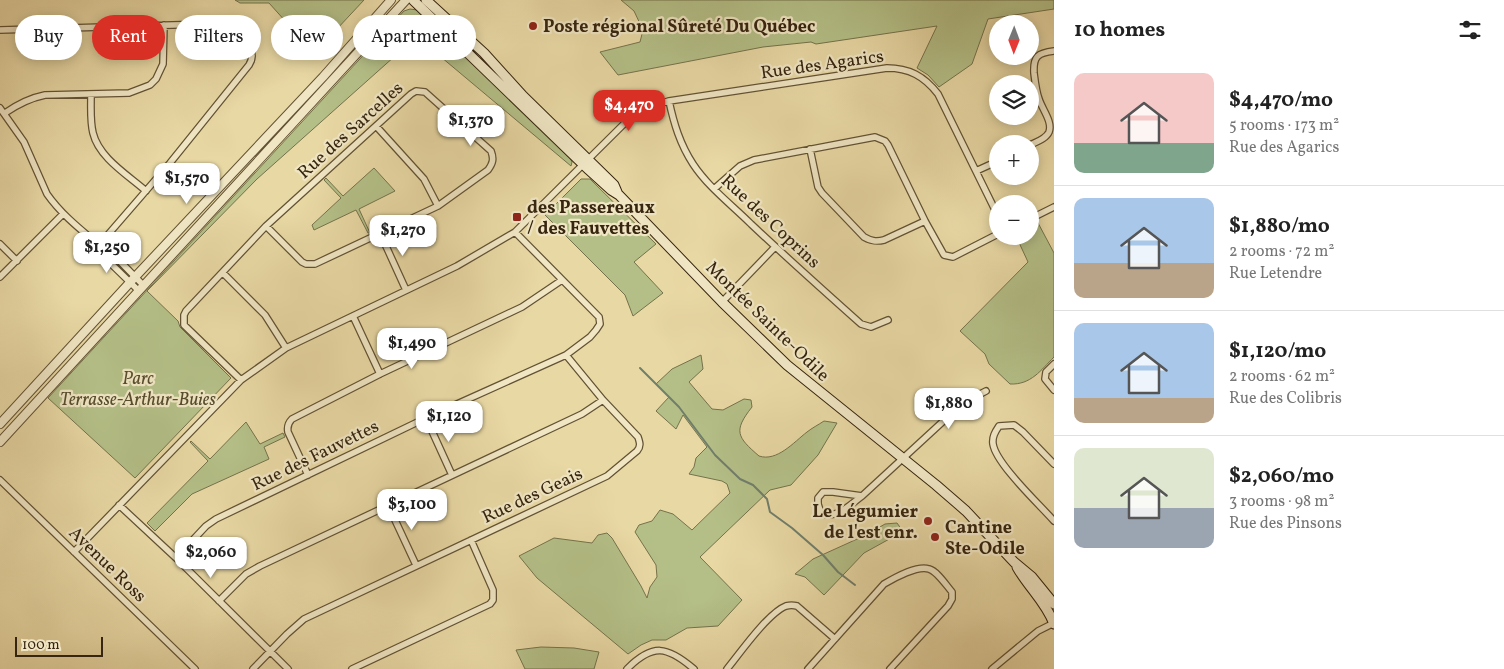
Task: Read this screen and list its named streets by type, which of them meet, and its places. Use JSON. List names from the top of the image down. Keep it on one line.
{"streets":{"main road":["Montée Sainte-Odile"],"street":["Rue des Agarics","Rue des Sarcelles","Rue des Coprins","Rue des Fauvettes","Rue des Geais","Avenue Ross"]},"crossings":[["Rue des Agarics","Rue des Sarcelles"],["Rue des Agarics","Rue des Coprins"],["Rue des Agarics","Montée Sainte-Odile"],["Rue des Agarics","Rue des Fauvettes"],["Rue des Agarics","Avenue Ross"],["Rue des Fauvettes","Rue des Geais"]],"parks":["Parc Terrasse-Arthur-Buies"],"places":{"other":["Poste régional Sûreté Du Québec","Le Légumier de l'est enr.","Cantine Ste-Odile"],"transit":["des Passereaux / des Fauvettes"]},"scale_bar":"100 m","north":"bottom","page":{"heading":"10 homes","map_buttons":["+","−"],"chip":["Buy","Rent","Filters","New","Apartment"],"list":[{"name":"$4,470/mo","note":"5 rooms · 173 m² · Rue des Agarics"},{"name":"$1,880/mo","note":"2 rooms · 72 m² · Rue Letendre"},{"name":"$1,120/mo","note":"2 rooms · 62 m² · Rue des Colibris"},{"name":"$2,060/mo","note":"3 rooms · 98 m² · Rue des Pinsons"}],"price":["$4,470","$1,370","$1,570","$1,270","$1,250","$1,490","$1,880","$1,120","$3,100","$2,060"],"scale":"100 m"}}
